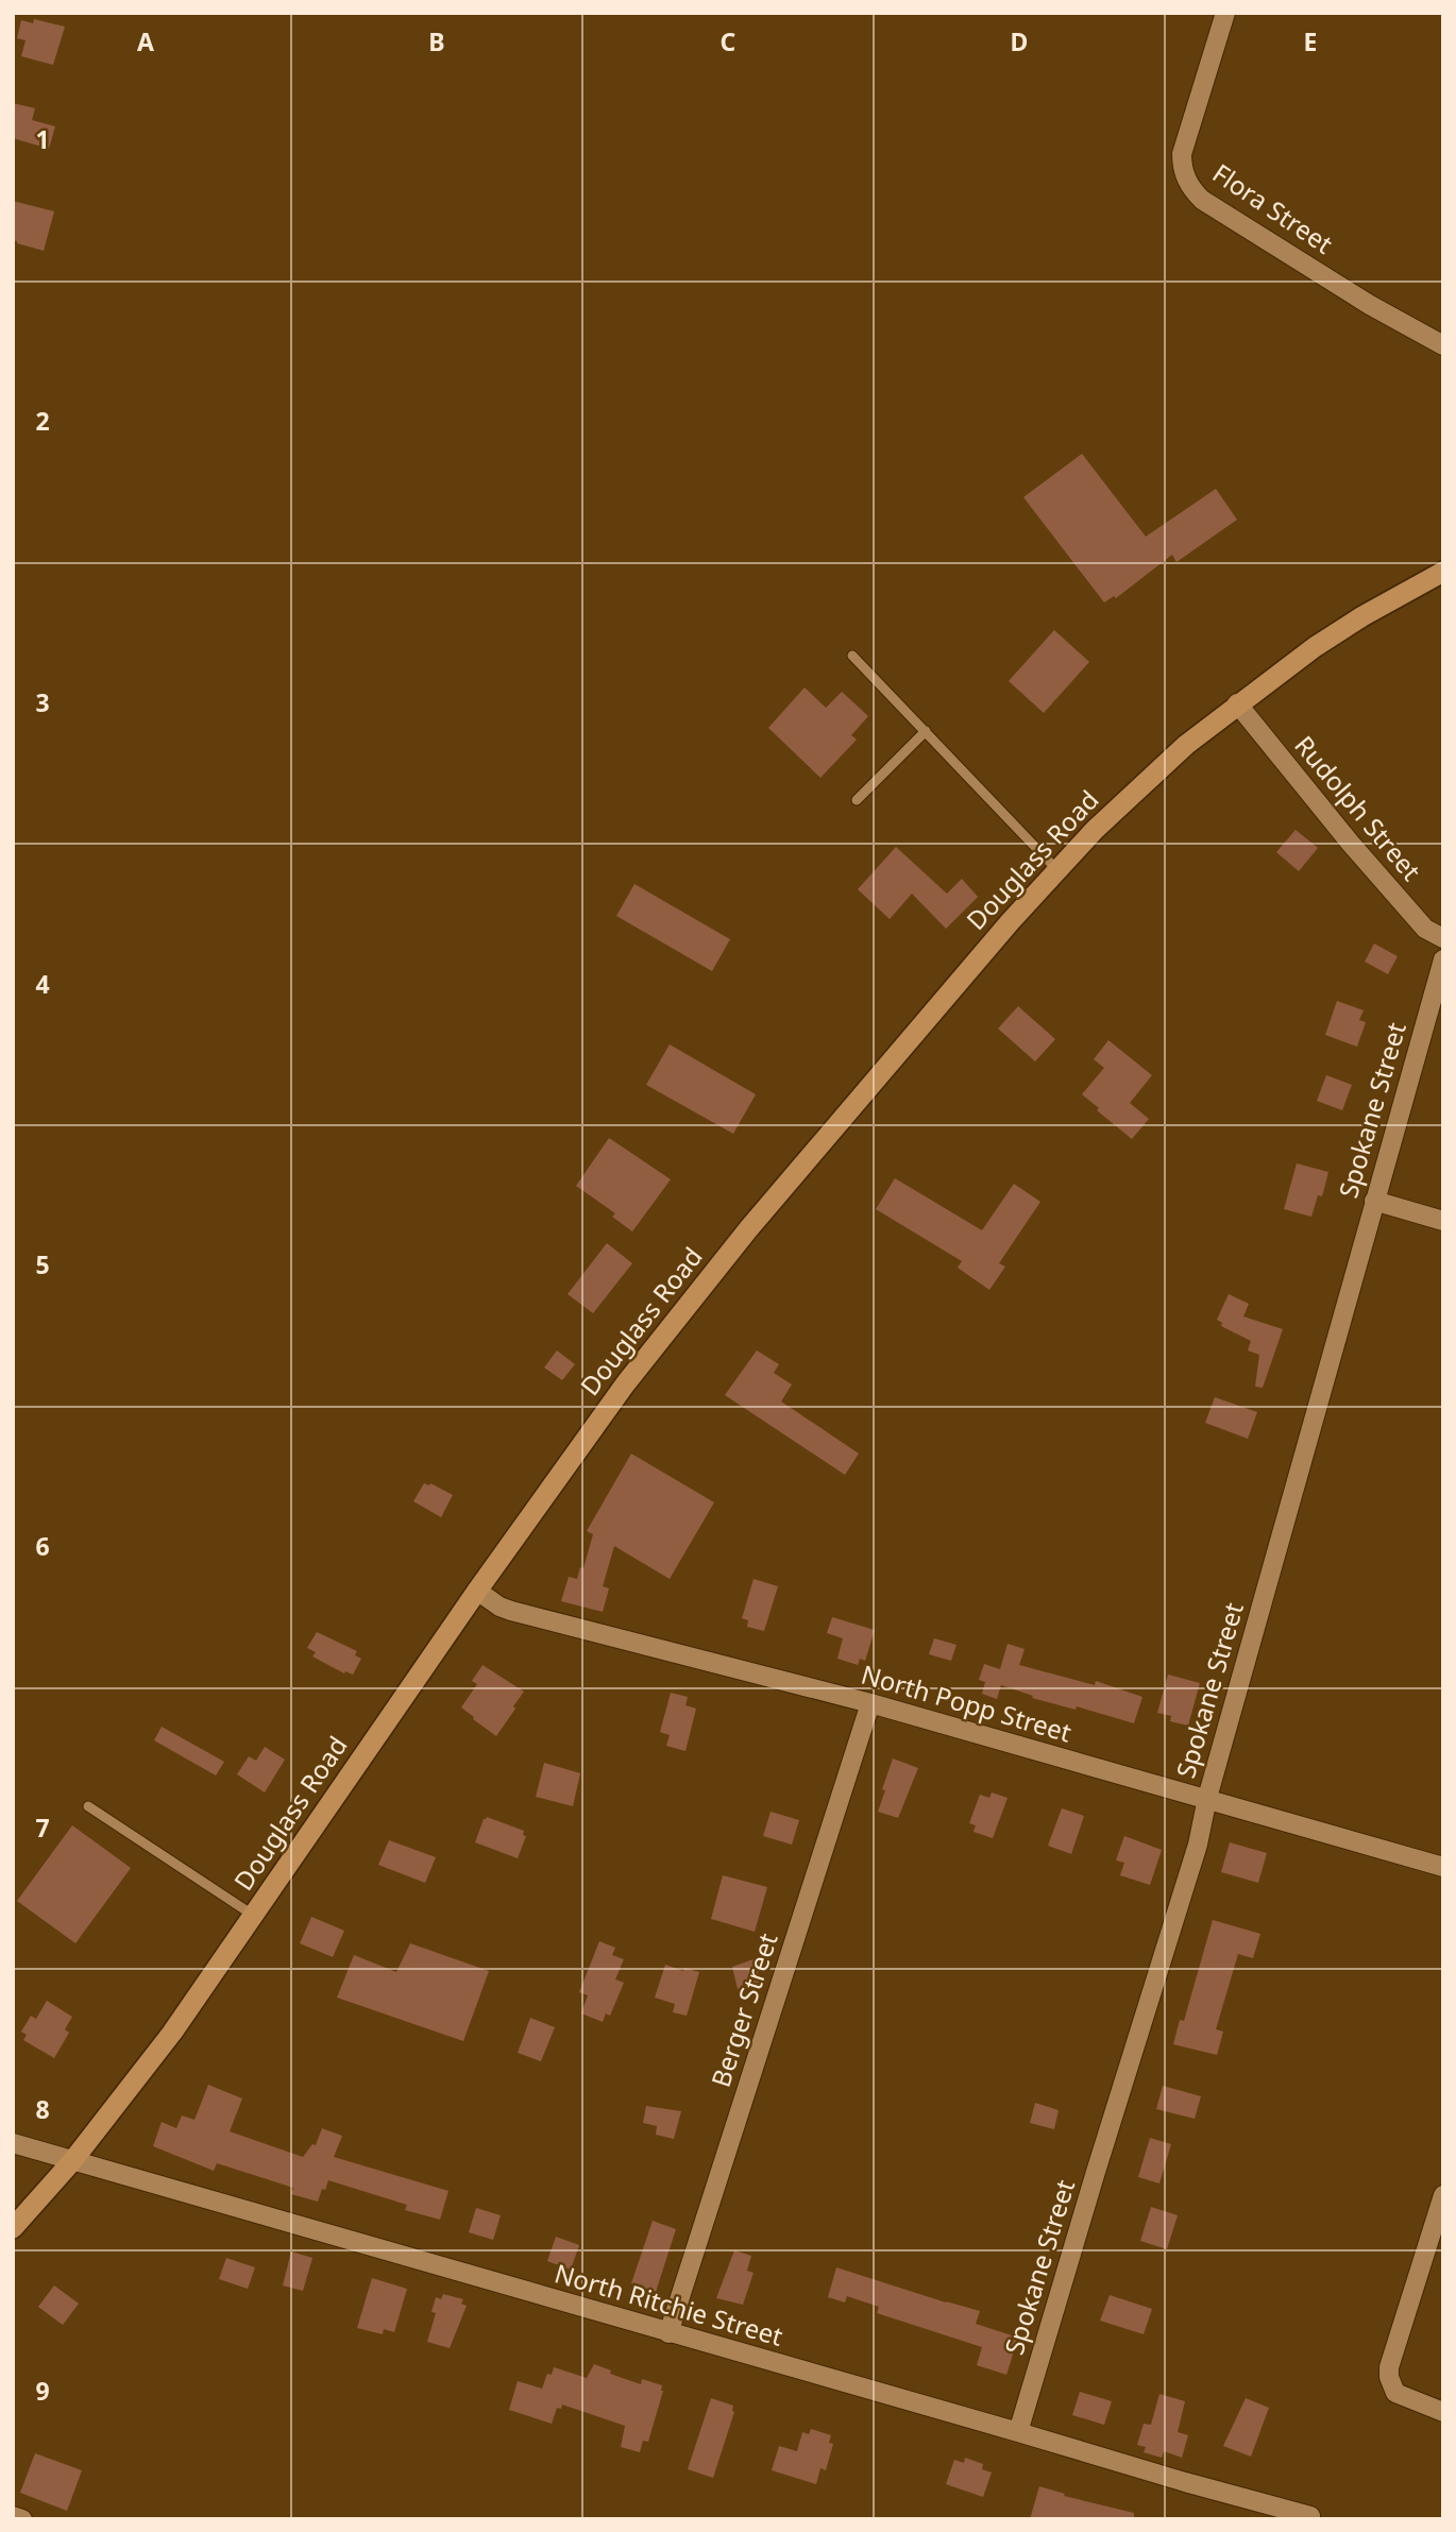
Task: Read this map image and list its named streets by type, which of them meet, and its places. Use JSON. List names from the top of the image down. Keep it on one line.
{"streets":{"main road":["Douglass Road"],"street":["Flora Street","Rudolph Street","Spokane Street","North Popp Street","Berger Street","North Ritchie Street"]},"crossings":[["Rudolph Street","Douglass Road"],["Douglass Road","North Popp Street"],["Douglass Road","North Ritchie Street"],["Spokane Street","North Popp Street"],["Spokane Street","North Ritchie Street"],["North Popp Street","Berger Street"],["Berger Street","North Ritchie Street"]],"grid":{"columns":["A","B","C","D","E"],"rows":["1","2","3","4","5","6","7","8","9"]}}
